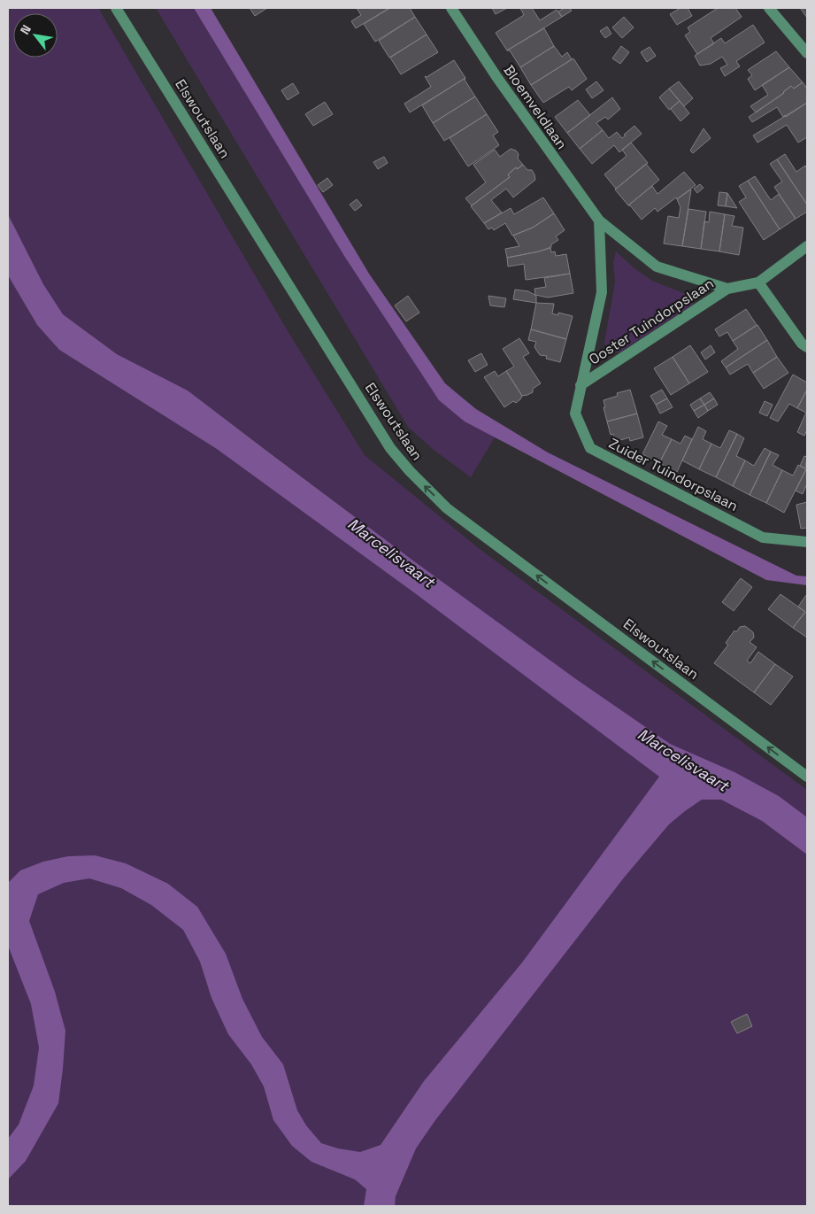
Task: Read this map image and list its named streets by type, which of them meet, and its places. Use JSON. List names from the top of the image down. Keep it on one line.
{"streets":{"street":["Bloemveldlaan","Elswoutslaan","Ooster Tuindorpslaan","Zuider Tuindorpslaan"]},"crossings":[["Bloemveldlaan","Ooster Tuindorpslaan"],["Ooster Tuindorpslaan","Zuider Tuindorpslaan"]],"one_way":["Elswoutslaan"],"water":["Marcelisvaart"],"north":"top left"}
